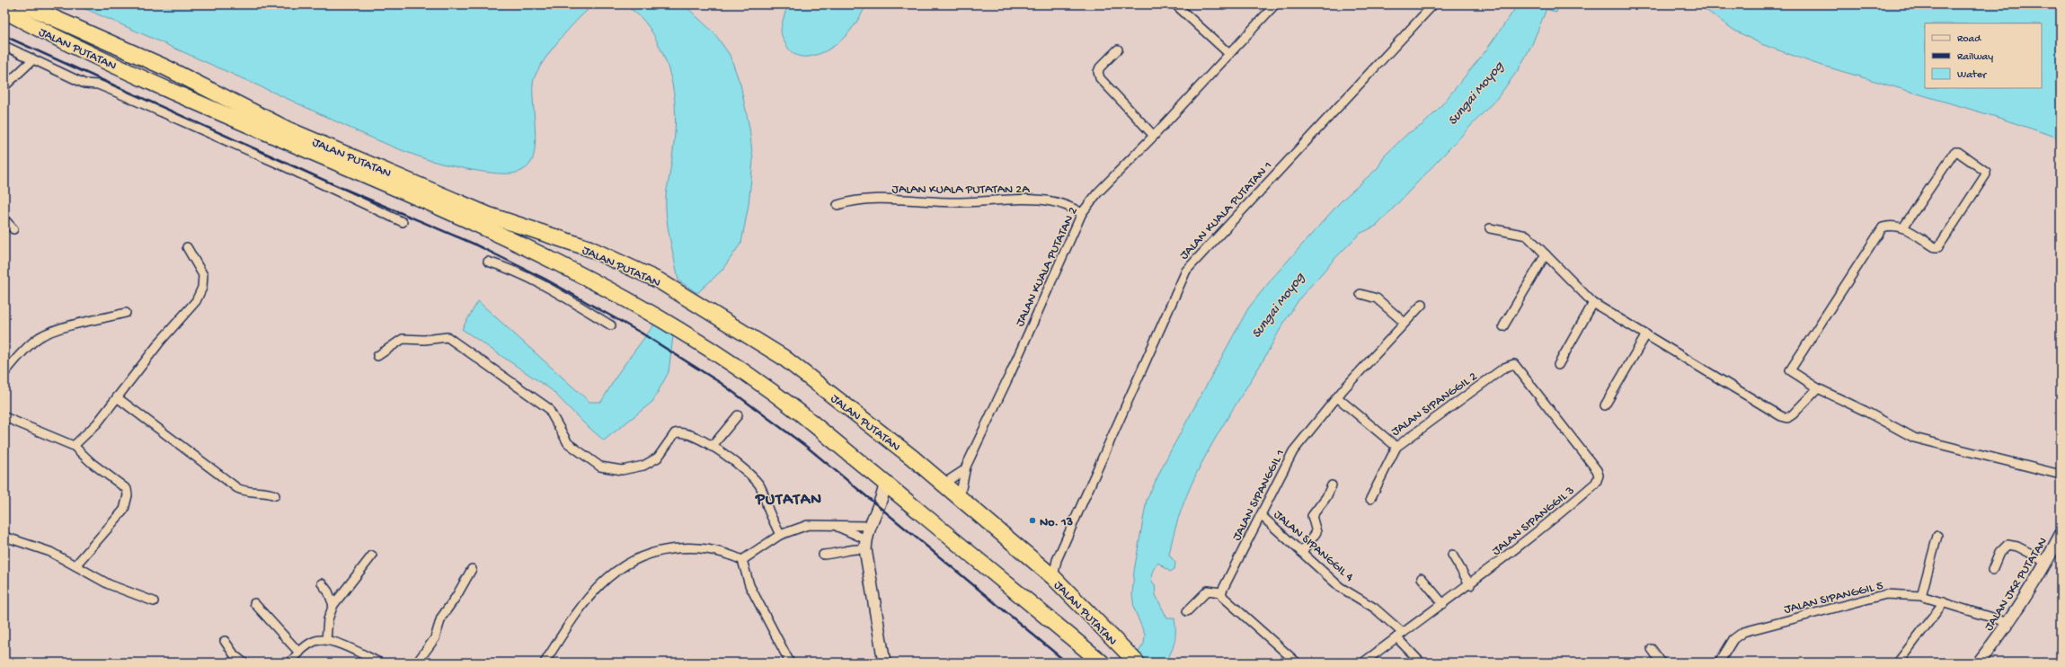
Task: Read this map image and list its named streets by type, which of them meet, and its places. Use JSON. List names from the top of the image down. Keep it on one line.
{"streets":{"highway":["JALAN PUTATAN"],"street":["JALAN KUALA PUTATAN 2A","JALAN KUALA PUTATAN 1","JALAN KUALA PUTATAN 2","JALAN SIPANGGIL 2","JALAN SIPANGGIL 1","JALAN SIPANGGIL 3","JALAN SIPANGGIL 4","JALAN JKR PUTATAN","JALAN SIPANGGIL 5"]},"crossings":[["JALAN PUTATAN","JALAN KUALA PUTATAN 1"],["JALAN PUTATAN","JALAN KUALA PUTATAN 2"],["JALAN KUALA PUTATAN 2A","JALAN KUALA PUTATAN 2"],["JALAN SIPANGGIL 2","JALAN SIPANGGIL 1"],["JALAN SIPANGGIL 2","JALAN SIPANGGIL 3"],["JALAN SIPANGGIL 1","JALAN SIPANGGIL 4"],["JALAN SIPANGGIL 3","JALAN SIPANGGIL 4"],["JALAN JKR PUTATAN","JALAN SIPANGGIL 5"]],"districts":["PUTATAN"],"water":["Sungai Moyog"],"places":["No. 13"],"legend":["Road","Railway","Water"]}
